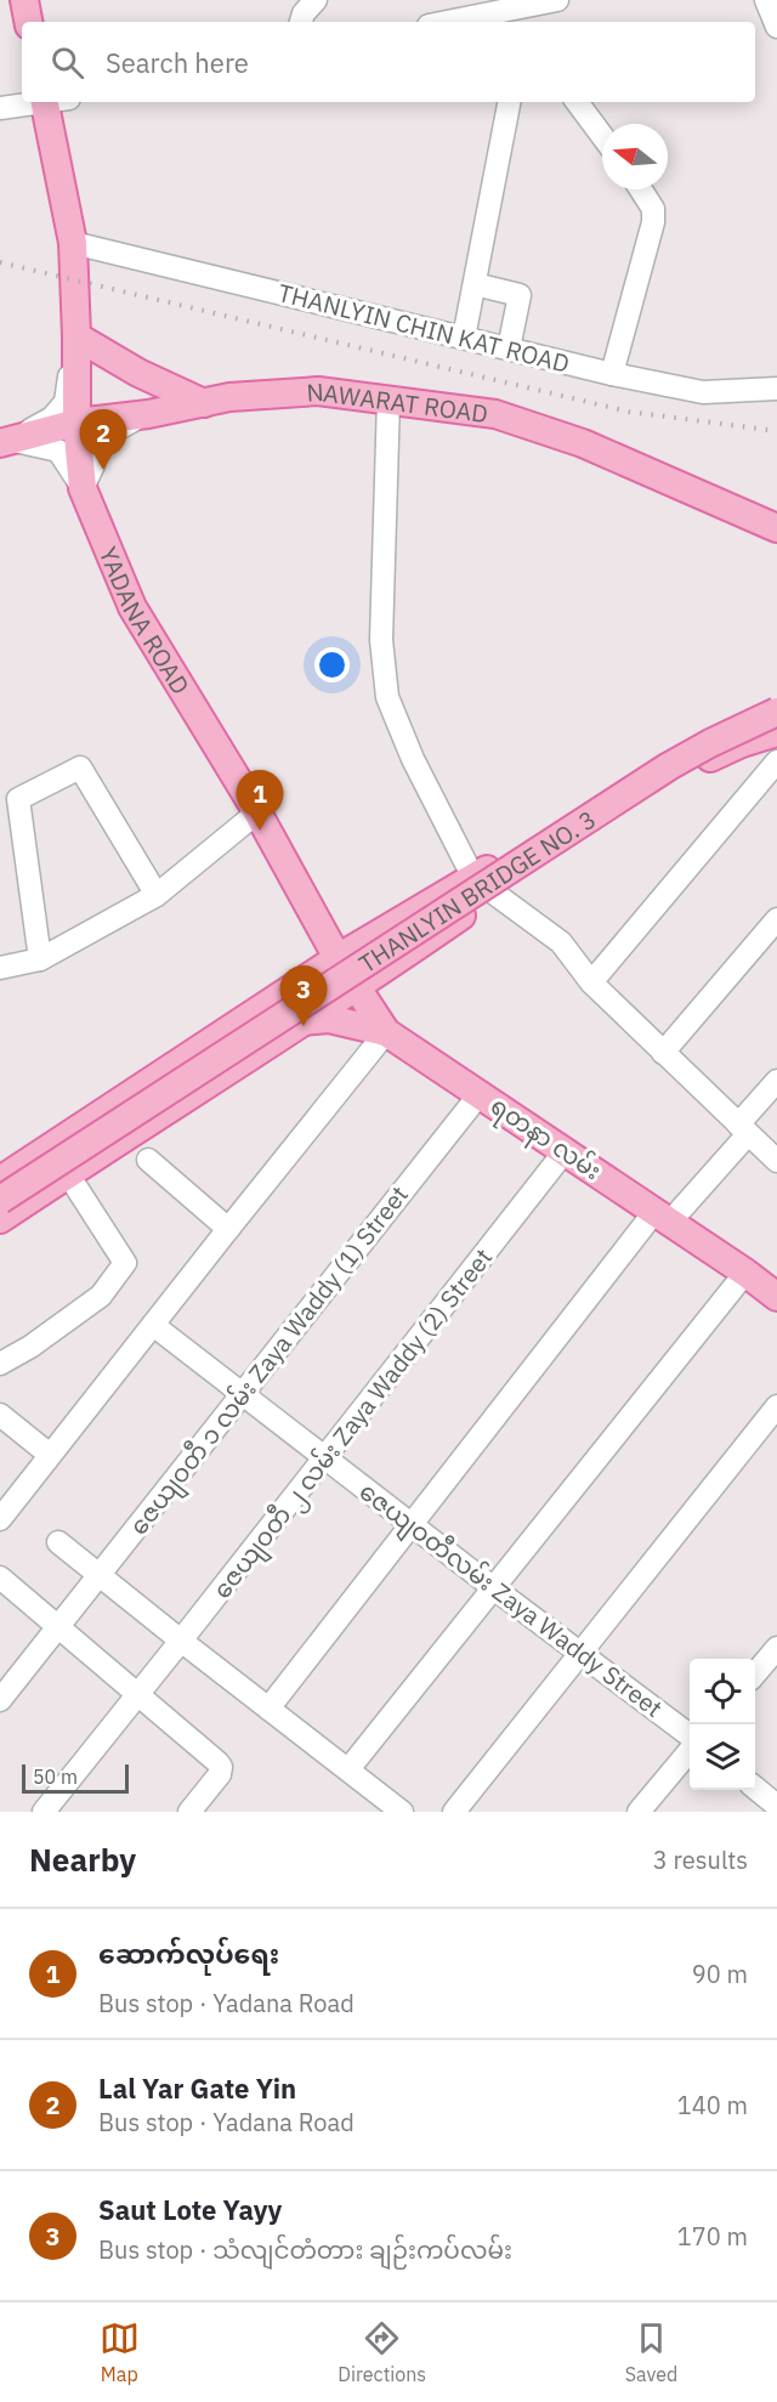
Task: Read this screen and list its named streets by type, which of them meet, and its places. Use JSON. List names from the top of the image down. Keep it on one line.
{"streets":{"main road":["NAWARAT ROAD","YADANA ROAD","THANLYIN BRIDGE NO. 3","ရတနာ လမ်း"],"street":["THANLYIN CHIN KAT ROAD","ဇေယျဝတီ ၁ လမ်း Zaya Waddy (1) Street","ဇေယျဝတီ ၂ လမ်း Zaya Waddy (2) Street","ဇေယျဝတီလမ်း Zaya Waddy Street"]},"crossings":[["THANLYIN CHIN KAT ROAD","YADANA ROAD"],["NAWARAT ROAD","YADANA ROAD"],["YADANA ROAD","ရတနာ လမ်း"],["ရတနာ လမ်း","ဇေယျဝတီ ၁ လမ်း Zaya Waddy (1) Street"],["ရတနာ လမ်း","ဇေယျဝတီ ၂ လမ်း Zaya Waddy (2) Street"],["ဇေယျဝတီ ၁ လမ်း Zaya Waddy (1) Street","ဇေယျဝတီလမ်း Zaya Waddy Street"],["ဇေယျဝတီ ၂ လမ်း Zaya Waddy (2) Street","ဇေယျဝတီလမ်း Zaya Waddy Street"]],"scale_bar":"50 m","north":"left","page":{"search":"Search here","pins":["2","1","3"],"scale":"50 m","heading":["Nearby","3 results"],"list":[{"mark":"1","name":"ဆောက်လုပ်ရေး","note":"Bus stop · Yadana Road","value":"90 m"},{"mark":"2","name":"Lal Yar Gate Yin","note":"Bus stop · Yadana Road","value":"140 m"},{"mark":"3","name":"Saut Lote Yayy","note":"Bus stop · သံလျင်တံတား ချဉ်းကပ်လမ်း","value":"170 m"}],"nav":["Map","Directions","Saved"]}}
